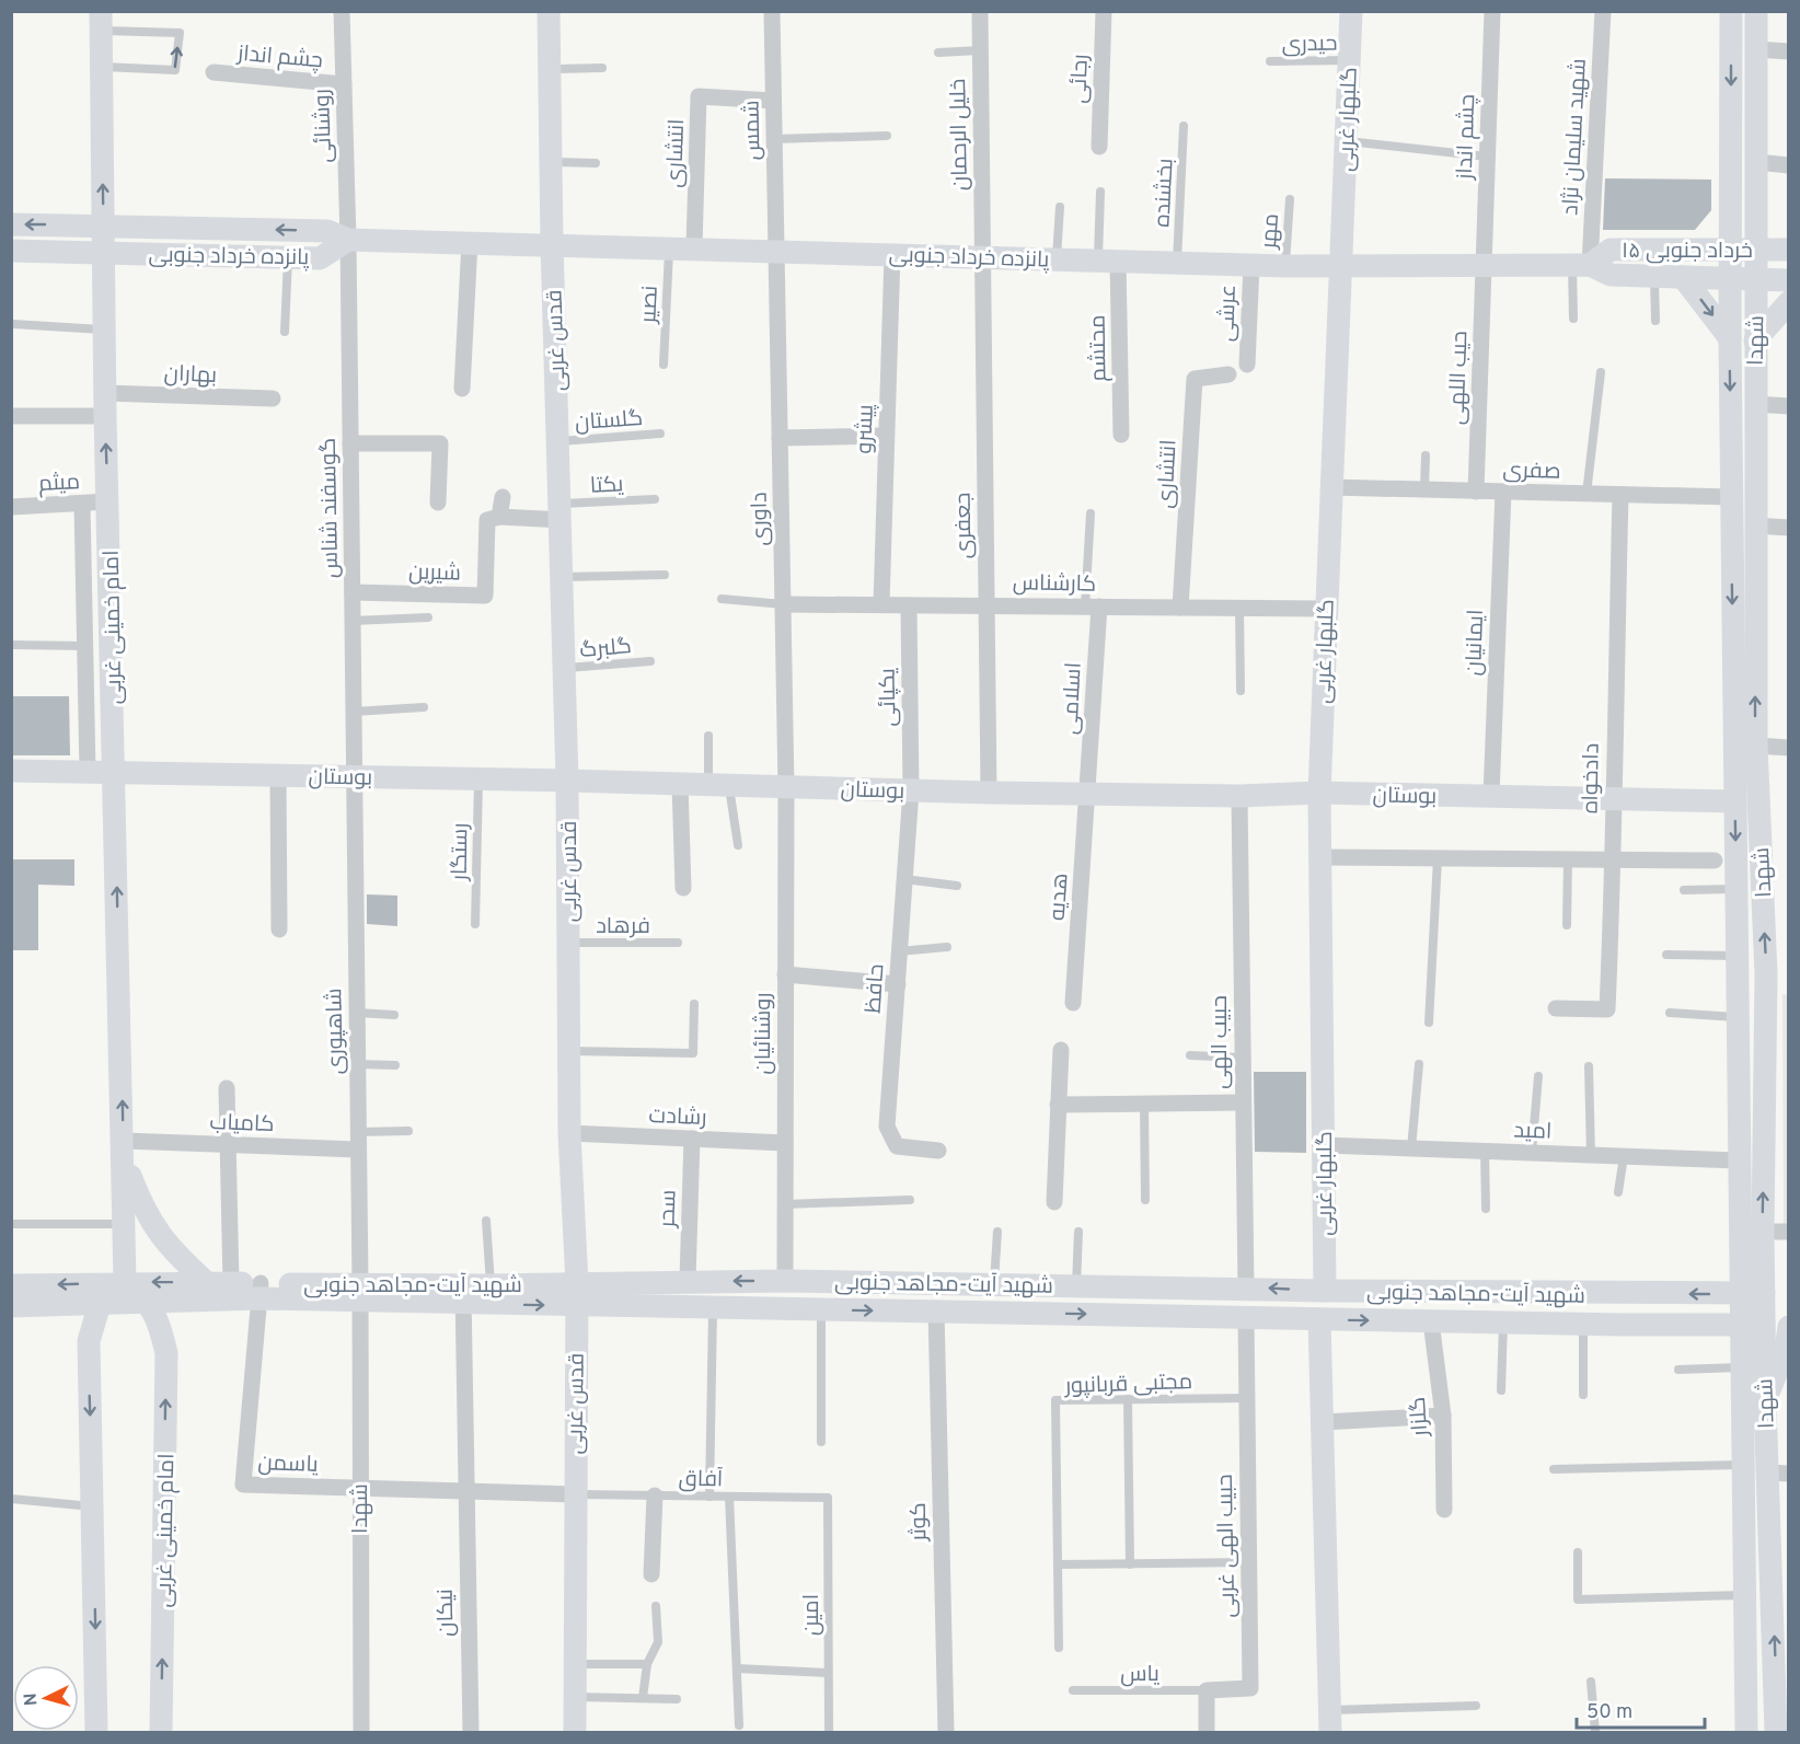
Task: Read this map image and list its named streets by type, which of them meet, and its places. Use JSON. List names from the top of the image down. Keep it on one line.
{"streets":{"main road":["گلبهار غربی","۱۵ خرداد جنوبی","پانزده خرداد جنوبی","قدس غربی","شهدا","امام خمینی غربی","بوستان","شهید آیت-مجاهد جنوبی"],"street":["چشم انداز","رجائی","روشنائی","شمس","خلیل الرحمان","شهید سلیمان نژاد","انتشاری","عرشی","محتشم","بهاران","حیب اللهی","پیشرو","صفری","میثم","گوسفند شناس","داوری","جعفری","شیرین","کارشناس","ایمانیان","یکپائی","اسلامی","دادخواه","هدیه","حافظ","شاهپوری","روشنائیان","حبیب الهی","رشادت","کامیاب","امید","سحر","گلزار","یاسمن","کوثر","حبیب الهی غربی","نیکان"],"lane":["حیدری","بخشنده","مهر","نصیر","گلستان","یکتا","گلبرگ","رستگار","فرهاد","مجتبی قربانپور","آفاق","امین","یاس"]},"crossings":[["حیدری","گلبهار غربی"],["چشم انداز","روشنائی"],["چشم انداز","پانزده خرداد جنوبی"],["چشم انداز","حیب اللهی"],["گلبهار غربی","پانزده خرداد جنوبی"],["گلبهار غربی","صفری"],["گلبهار غربی","کارشناس"],["گلبهار غربی","بوستان"],["گلبهار غربی","امید"],["گلبهار غربی","شهید آیت-مجاهد جنوبی"],["روشنائی","پانزده خرداد جنوبی"],["روشنائی","گوسفند شناس"],["شمس","انتشاری"],["شمس","پانزده خرداد جنوبی"],["شمس","داوری"],["خلیل الرحمان","پانزده خرداد جنوبی"],["خلیل الرحمان","جعفری"],["شهید سلیمان نژاد","۱۵ خرداد جنوبی"],["شهید سلیمان نژاد","پانزده خرداد جنوبی"],["انتشاری","پانزده خرداد جنوبی"],["انتشاری","کارشناس"],["بخشنده","پانزده خرداد جنوبی"],["مهر","پانزده خرداد جنوبی"],["۱۵ خرداد جنوبی","پانزده خرداد جنوبی"],["۱۵ خرداد جنوبی","شهدا"],["پانزده خرداد جنوبی","نصیر"],["پانزده خرداد جنوبی","عرشی"],["پانزده خرداد جنوبی","قدس غربی"],["پانزده خرداد جنوبی","محتشم"],["پانزده خرداد جنوبی","حیب اللهی"],["پانزده خرداد جنوبی","پیشرو"],["پانزده خرداد جنوبی","گوسفند شناس"],["پانزده خرداد جنوبی","داوری"],["پانزده خرداد جنوبی","جعفری"],["پانزده خرداد جنوبی","امام خمینی غربی"],["قدس غربی","گلستان"],["قدس غربی","یکتا"],["قدس غربی","گلبرگ"],["قدس غربی","بوستان"],["قدس غربی","فرهاد"],["قدس غربی","رشادت"],["قدس غربی","شهید آیت-مجاهد جنوبی"],["قدس غربی","یاسمن"],["قدس غربی","آفاق"],["شهدا","صفری"],["شهدا","بوستان"],["شهدا","شاهپوری"],["شهدا","امید"],["شهدا","شهید آیت-مجاهد جنوبی"],["شهدا","یاسمن"],["بهاران","امام خمینی غربی"],["حیب اللهی","صفری"],["پیشرو","کارشناس"],["صفری","ایمانیان"],["صفری","دادخواه"],["میثم","امام خمینی غربی"],["گوسفند شناس","شیرین"],["گوسفند شناس","بوستان"],["گوسفند شناس","شاهپوری"],["داوری","کارشناس"],["داوری","بوستان"],["داوری","روشنائیان"],["جعفری","کارشناس"],["جعفری","بوستان"],["کارشناس","یکپائی"],["کارشناس","اسلامی"],["امام خمینی غربی","بوستان"],["امام خمینی غربی","کامیاب"],["امام خمینی غربی","شهید آیت-مجاهد جنوبی"],["ایمانیان","بوستان"],["یکپائی","بوستان"],["یکپائی","حافظ"],["اسلامی","بوستان"],["اسلامی","هدیه"],["بوستان","دادخواه"],["بوستان","رستگار"],["بوستان","هدیه"],["بوستان","حافظ"],["بوستان","شاهپوری"],["بوستان","روشنائیان"],["بوستان","حبیب الهی"],["شاهپوری","کامیاب"],["شاهپوری","شهید آیت-مجاهد جنوبی"],["روشنائیان","رشادت"],["روشنائیان","شهید آیت-مجاهد جنوبی"],["حبیب الهی","شهید آیت-مجاهد جنوبی"],["رشادت","سحر"],["سحر","شهید آیت-مجاهد جنوبی"],["شهید آیت-مجاهد جنوبی","گلزار"],["شهید آیت-مجاهد جنوبی","یاسمن"],["شهید آیت-مجاهد جنوبی","کوثر"],["شهید آیت-مجاهد جنوبی","حبیب الهی غربی"],["شهید آیت-مجاهد جنوبی","نیکان"],["مجتبی قربانپور","حبیب الهی غربی"],["یاسمن","آفاق"],["یاسمن","نیکان"],["آفاق","امین"],["حبیب الهی غربی","یاس"]],"scale_bar":"50 m","north":"left"}
